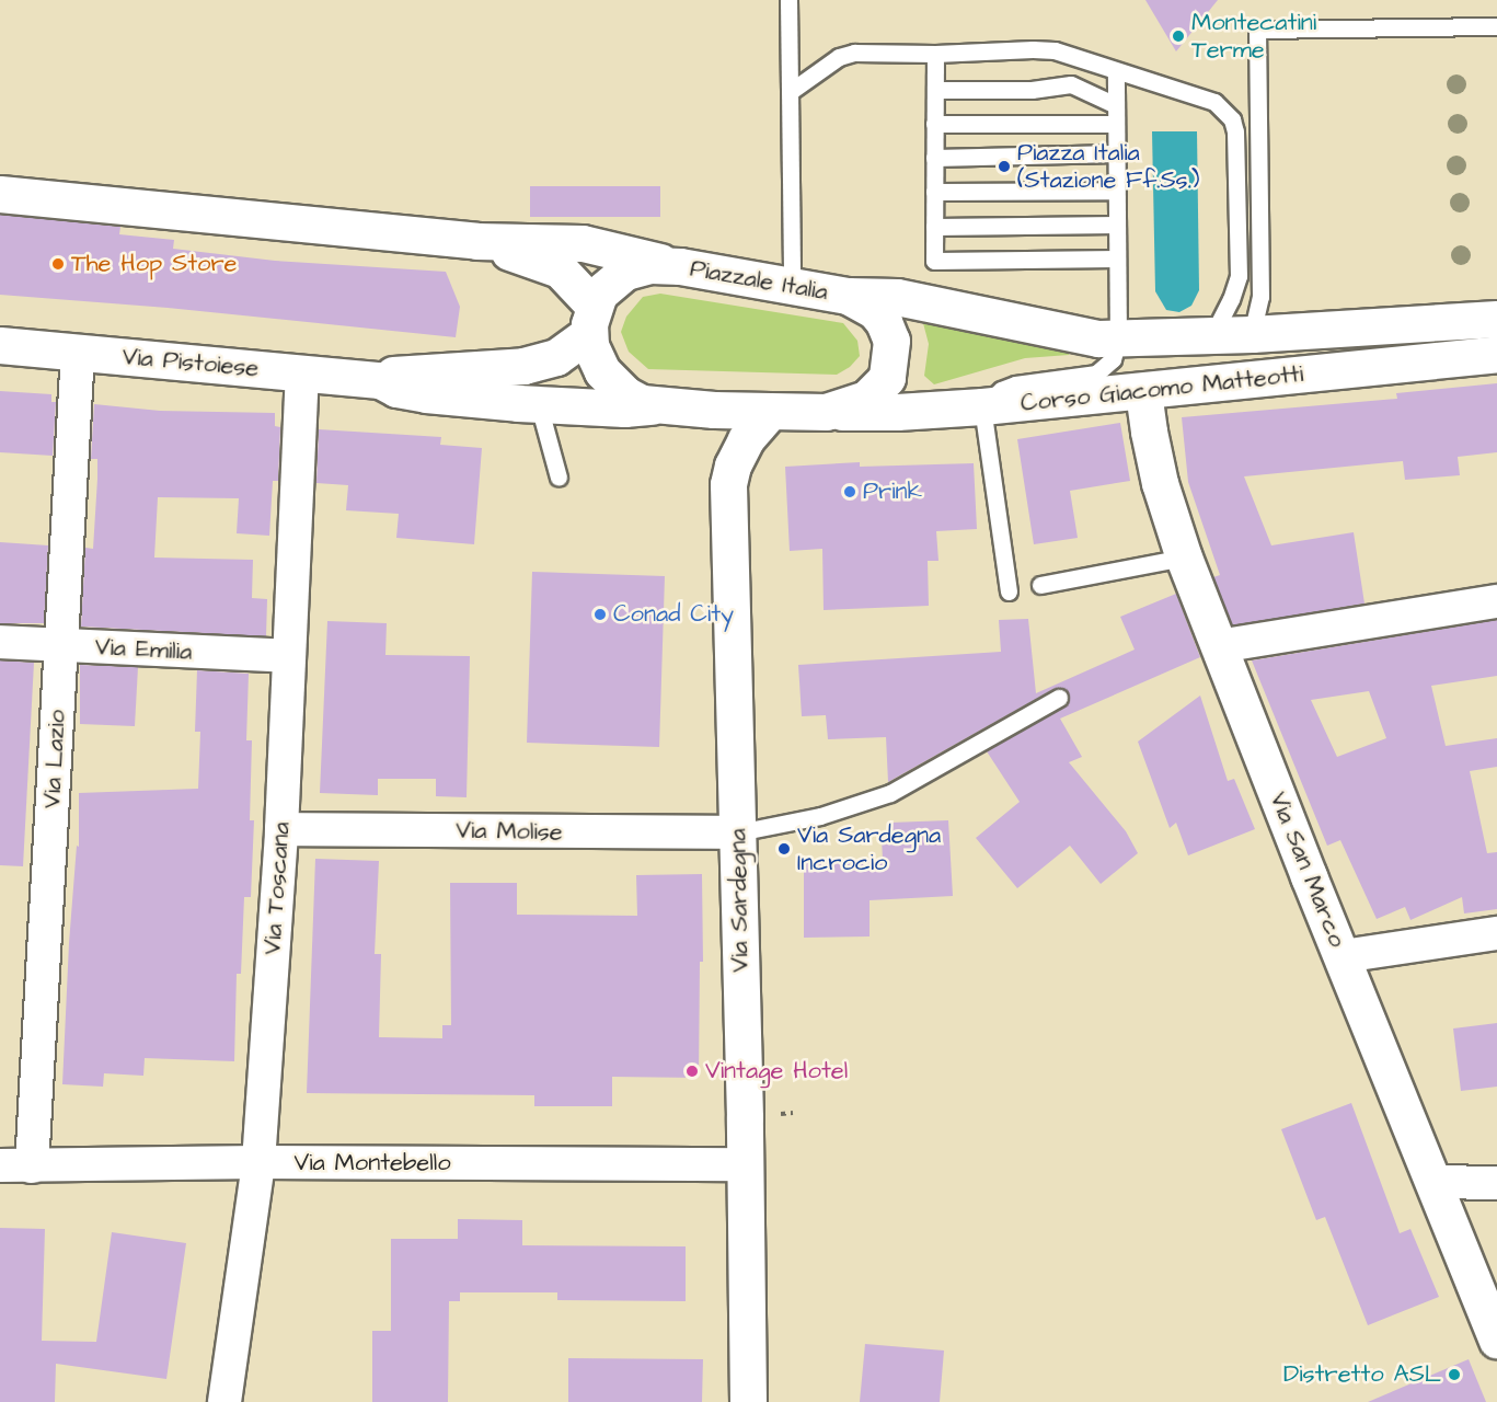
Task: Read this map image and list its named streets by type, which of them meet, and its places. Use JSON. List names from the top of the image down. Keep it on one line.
{"streets":{"main road":["Piazzale Italia","Via Pistoiese","Corso Giacomo Matteotti","Via San Marco","Via Sardegna"],"street":["Via Emilia","Via Lazio","Via Molise","Via Toscana","Via Montebello"]},"crossings":[["Piazzale Italia","Via Pistoiese"],["Piazzale Italia","Corso Giacomo Matteotti"],["Piazzale Italia","Via Sardegna"],["Via Pistoiese","Via Lazio"],["Via Pistoiese","Via Toscana"],["Corso Giacomo Matteotti","Via San Marco"],["Via Emilia","Via Lazio"],["Via Emilia","Via Toscana"],["Via Lazio","Via Montebello"],["Via Molise","Via Toscana"],["Via Molise","Via Sardegna"],["Via Toscana","Via Montebello"],["Via Sardegna","Via Montebello"]],"places":["Montecatini Terme","Piazza Italia (Stazione Ff.Ss.)","The Hop Store","Prink","Conad City","Via Sardegna Incrocio","Vintage Hotel","Distretto ASL"]}
